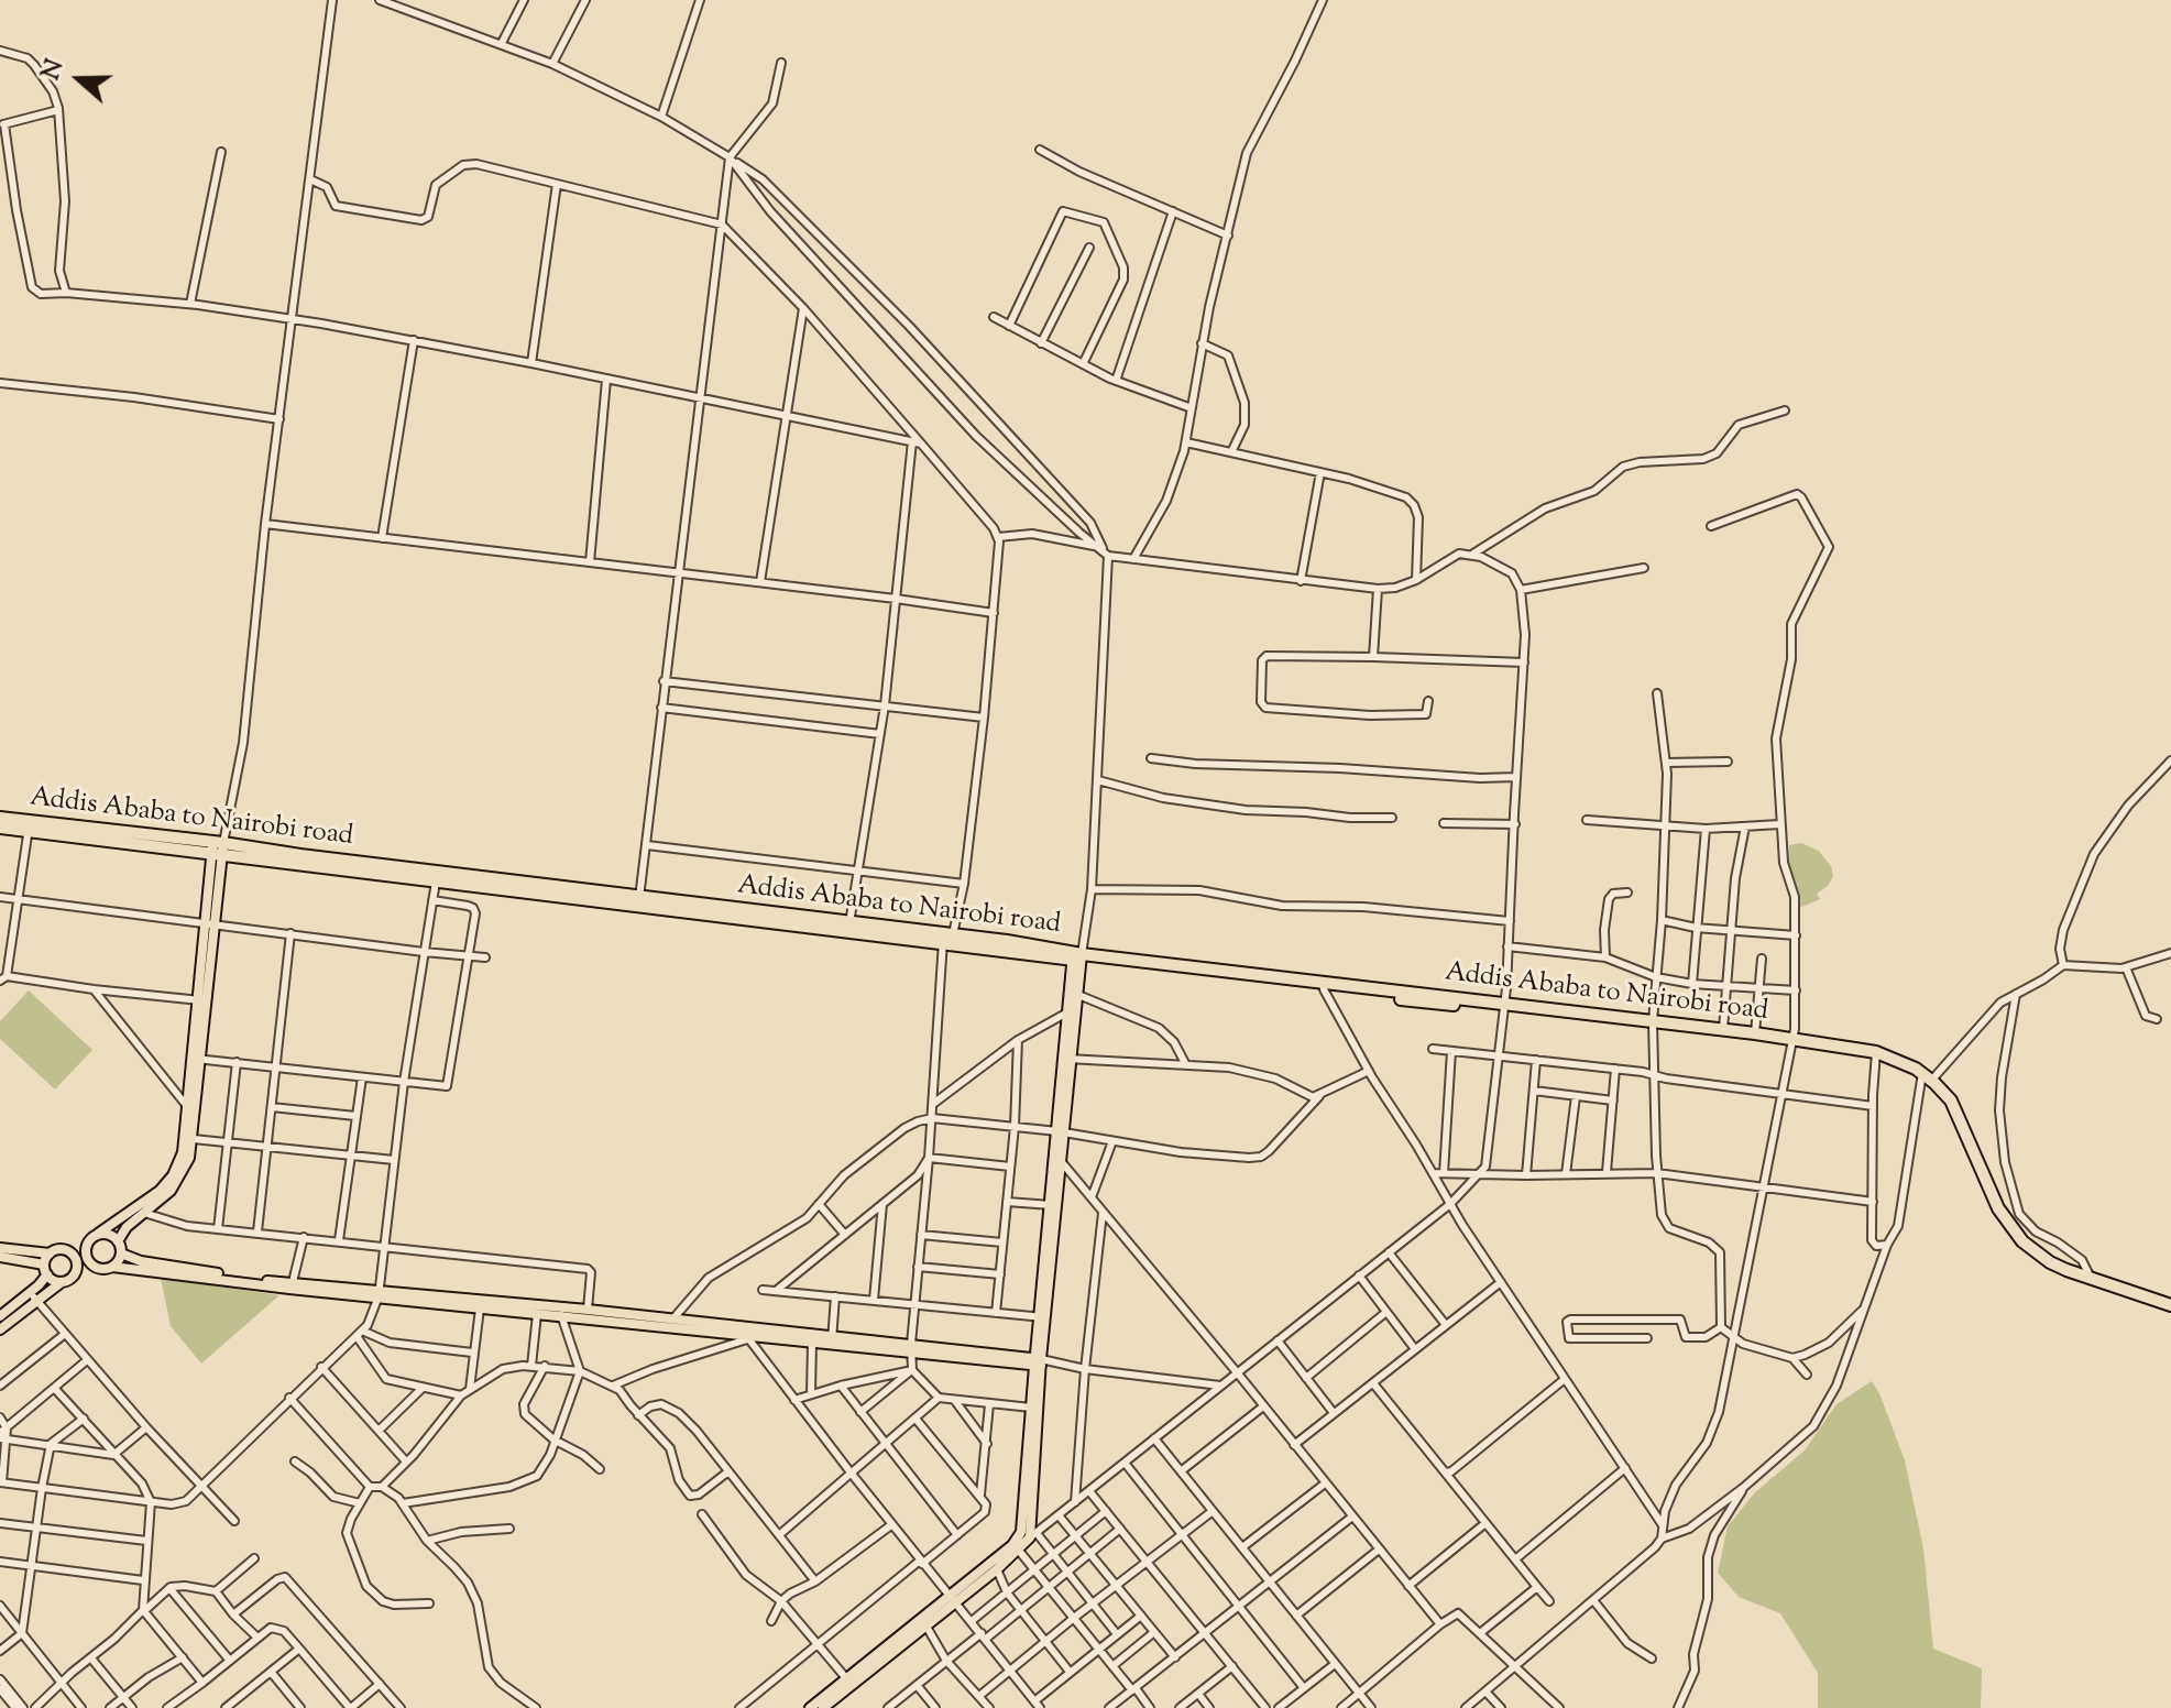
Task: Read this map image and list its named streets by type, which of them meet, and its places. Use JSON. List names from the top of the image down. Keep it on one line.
{"streets":{"highway":["Addis Ababa to Nairobi road"]},"north":"left"}
